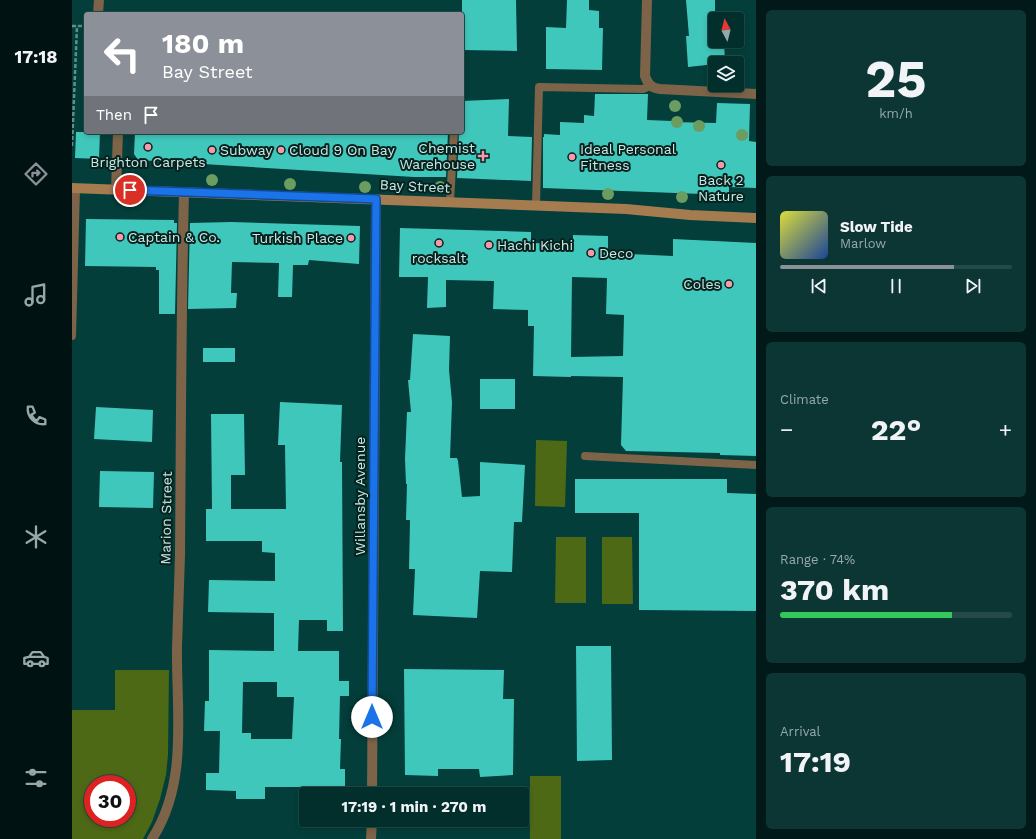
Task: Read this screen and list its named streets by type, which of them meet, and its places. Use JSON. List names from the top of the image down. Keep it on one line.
{"streets":{"street":["Bay Street","Willansby Avenue","Marion Street"]},"crossings":[["Bay Street","Willansby Avenue"],["Bay Street","Marion Street"]],"places":{"other":["Brighton Carpets","Subway","Cloud 9 On Bay","Ideal Personal Fitness","Back 2 Nature","Captain & Co.","Turkish Place","rocksalt","Hachi Kichi","Deco","Coles"],"health":["Chemist Warehouse"]},"north":"top","page":{"tabs":"17:18","tile":[["25","km/h"],"Climate",["Range · 74%","370 km"],["Arrival","17:19"]],"turn":["180 m","Bay Street"],"then":"Then","song":["Slow Tide","Marlow"],"heat":["−","22°","+"],"limit":"30","trip":"17:19 · 1 min · 270 m"}}
